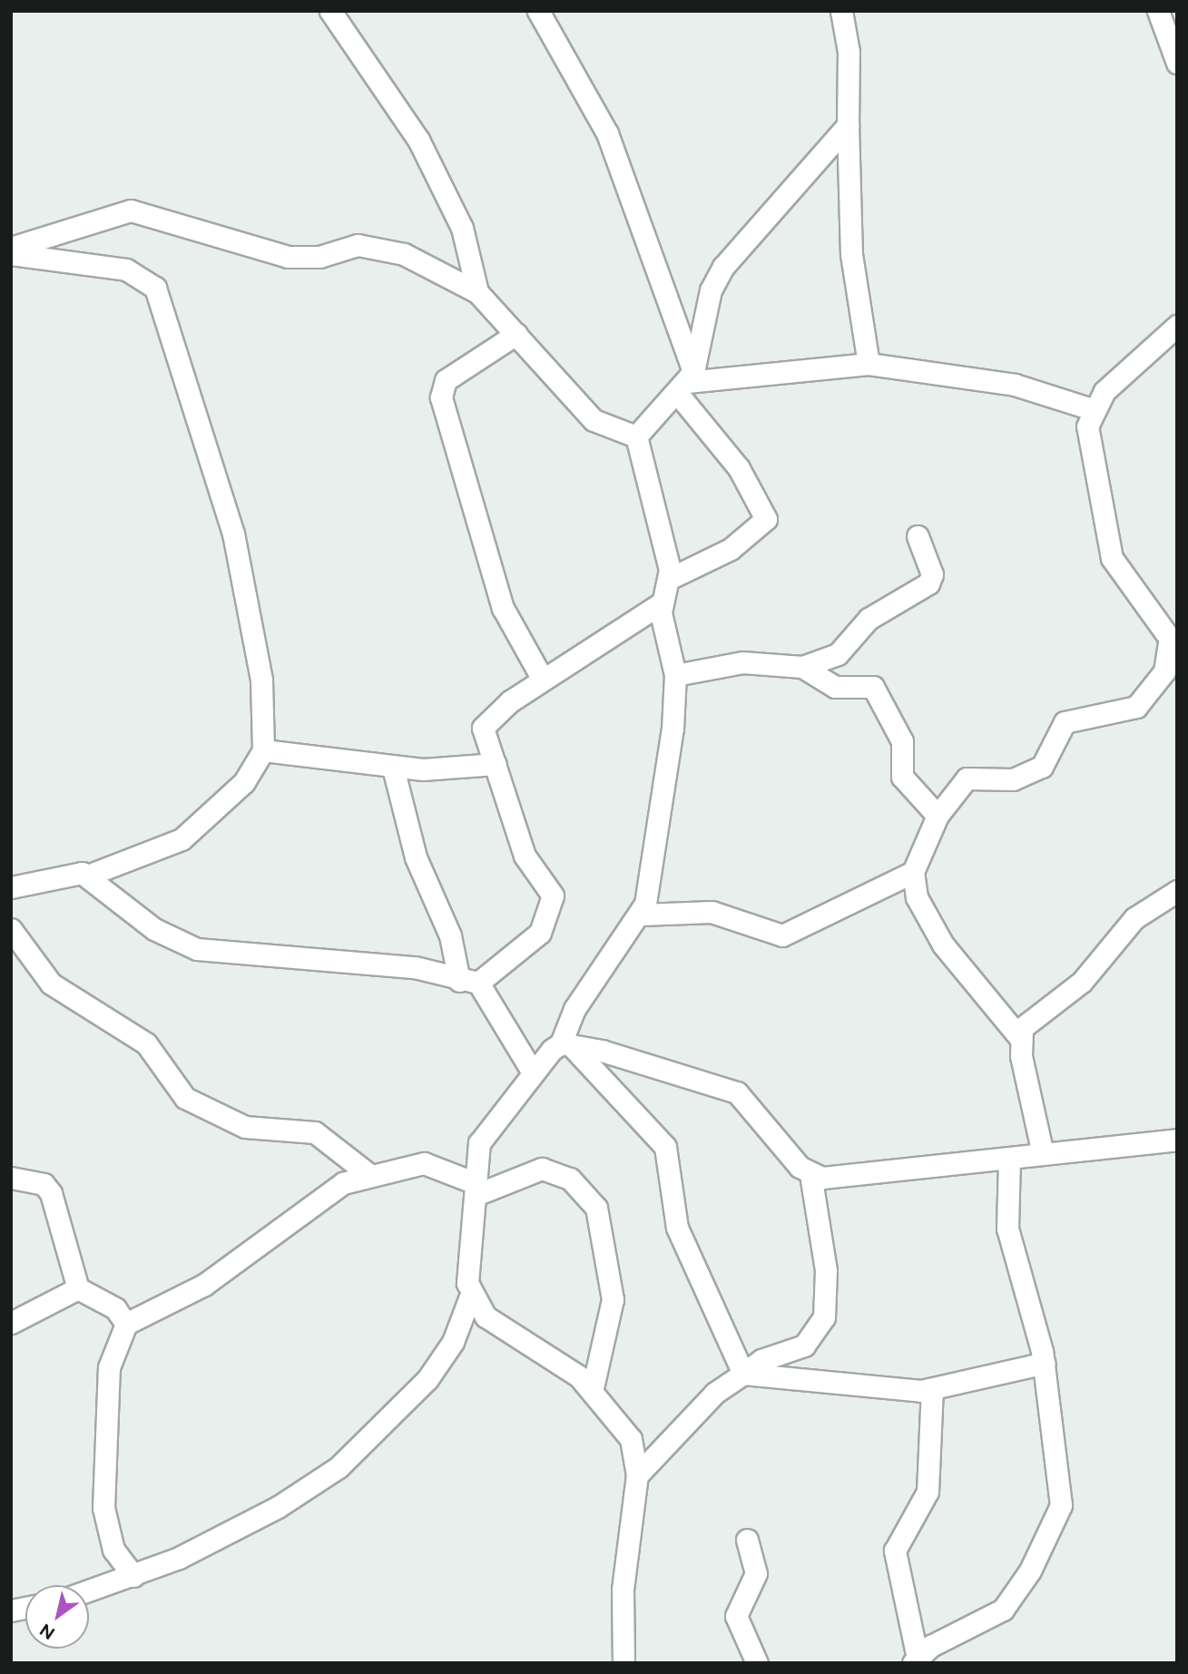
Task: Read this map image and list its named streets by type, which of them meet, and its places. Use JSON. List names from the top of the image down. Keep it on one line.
{"north":"bottom left"}
